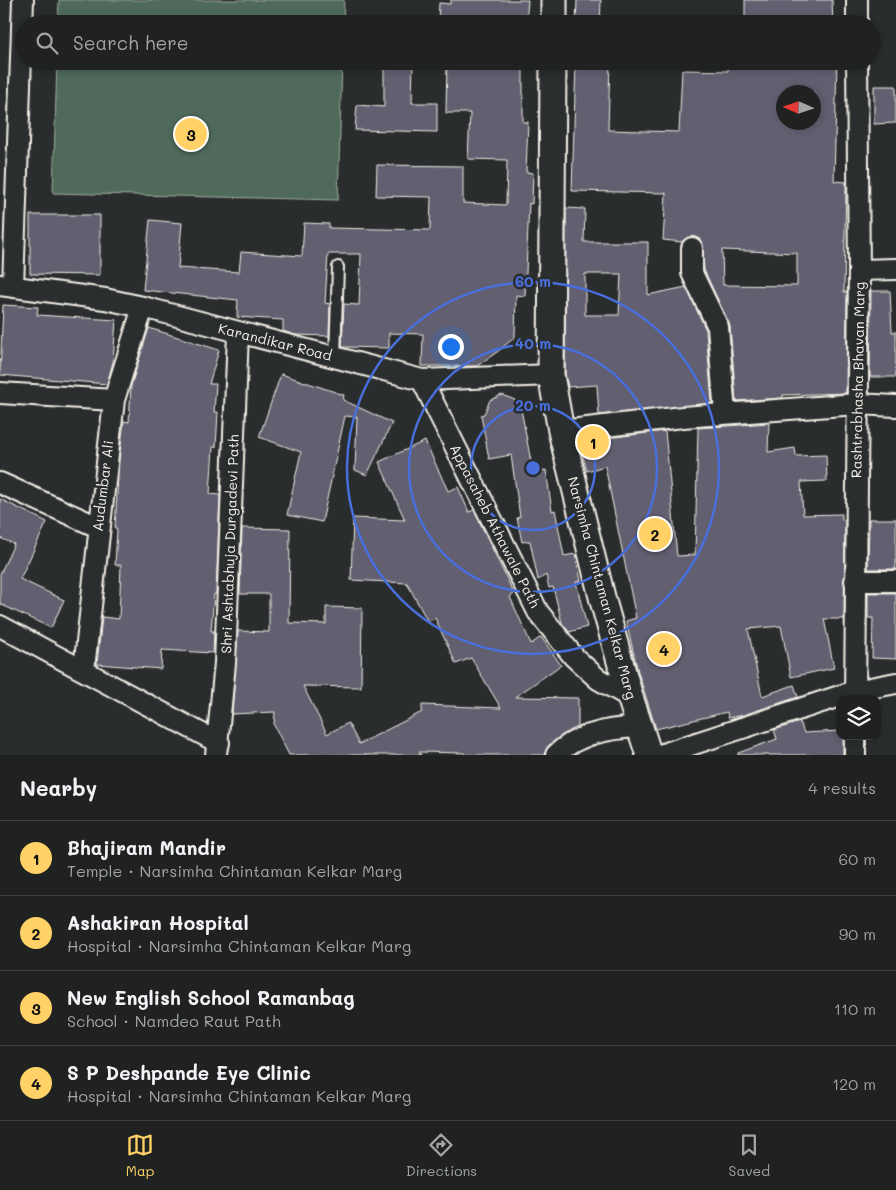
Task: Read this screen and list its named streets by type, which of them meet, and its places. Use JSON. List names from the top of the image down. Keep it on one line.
{"streets":{"street":["Karandikar Road","Rashtrabhasha Bhavan Marg","Audumbar Ali","Appasaheb Athawale Path","Shri Ashtabhuja Durgadevi Path","Narsimha Chintaman Kelkar Marg"]},"crossings":[["Karandikar Road","Audumbar Ali"],["Karandikar Road","Appasaheb Athawale Path"],["Karandikar Road","Shri Ashtabhuja Durgadevi Path"],["Karandikar Road","Narsimha Chintaman Kelkar Marg"],["Appasaheb Athawale Path","Narsimha Chintaman Kelkar Marg"]],"north":"left","page":{"search":"Search here","pins":["3","1","2","4"],"heading":["Nearby","4 results"],"list":[{"mark":"1","name":"Bhajiram Mandir","note":"Temple · Narsimha Chintaman Kelkar Marg","value":"60 m"},{"mark":"2","name":"Ashakiran Hospital","note":"Hospital · Narsimha Chintaman Kelkar Marg","value":"90 m"},{"mark":"3","name":"New English School Ramanbag","note":"School · Namdeo Raut Path","value":"110 m"},{"mark":"4","name":"S P Deshpande Eye Clinic","note":"Hospital · Narsimha Chintaman Kelkar Marg","value":"120 m"}],"nav":["Map","Directions","Saved"]},"rings":["60 m","40 m","20 m"]}
